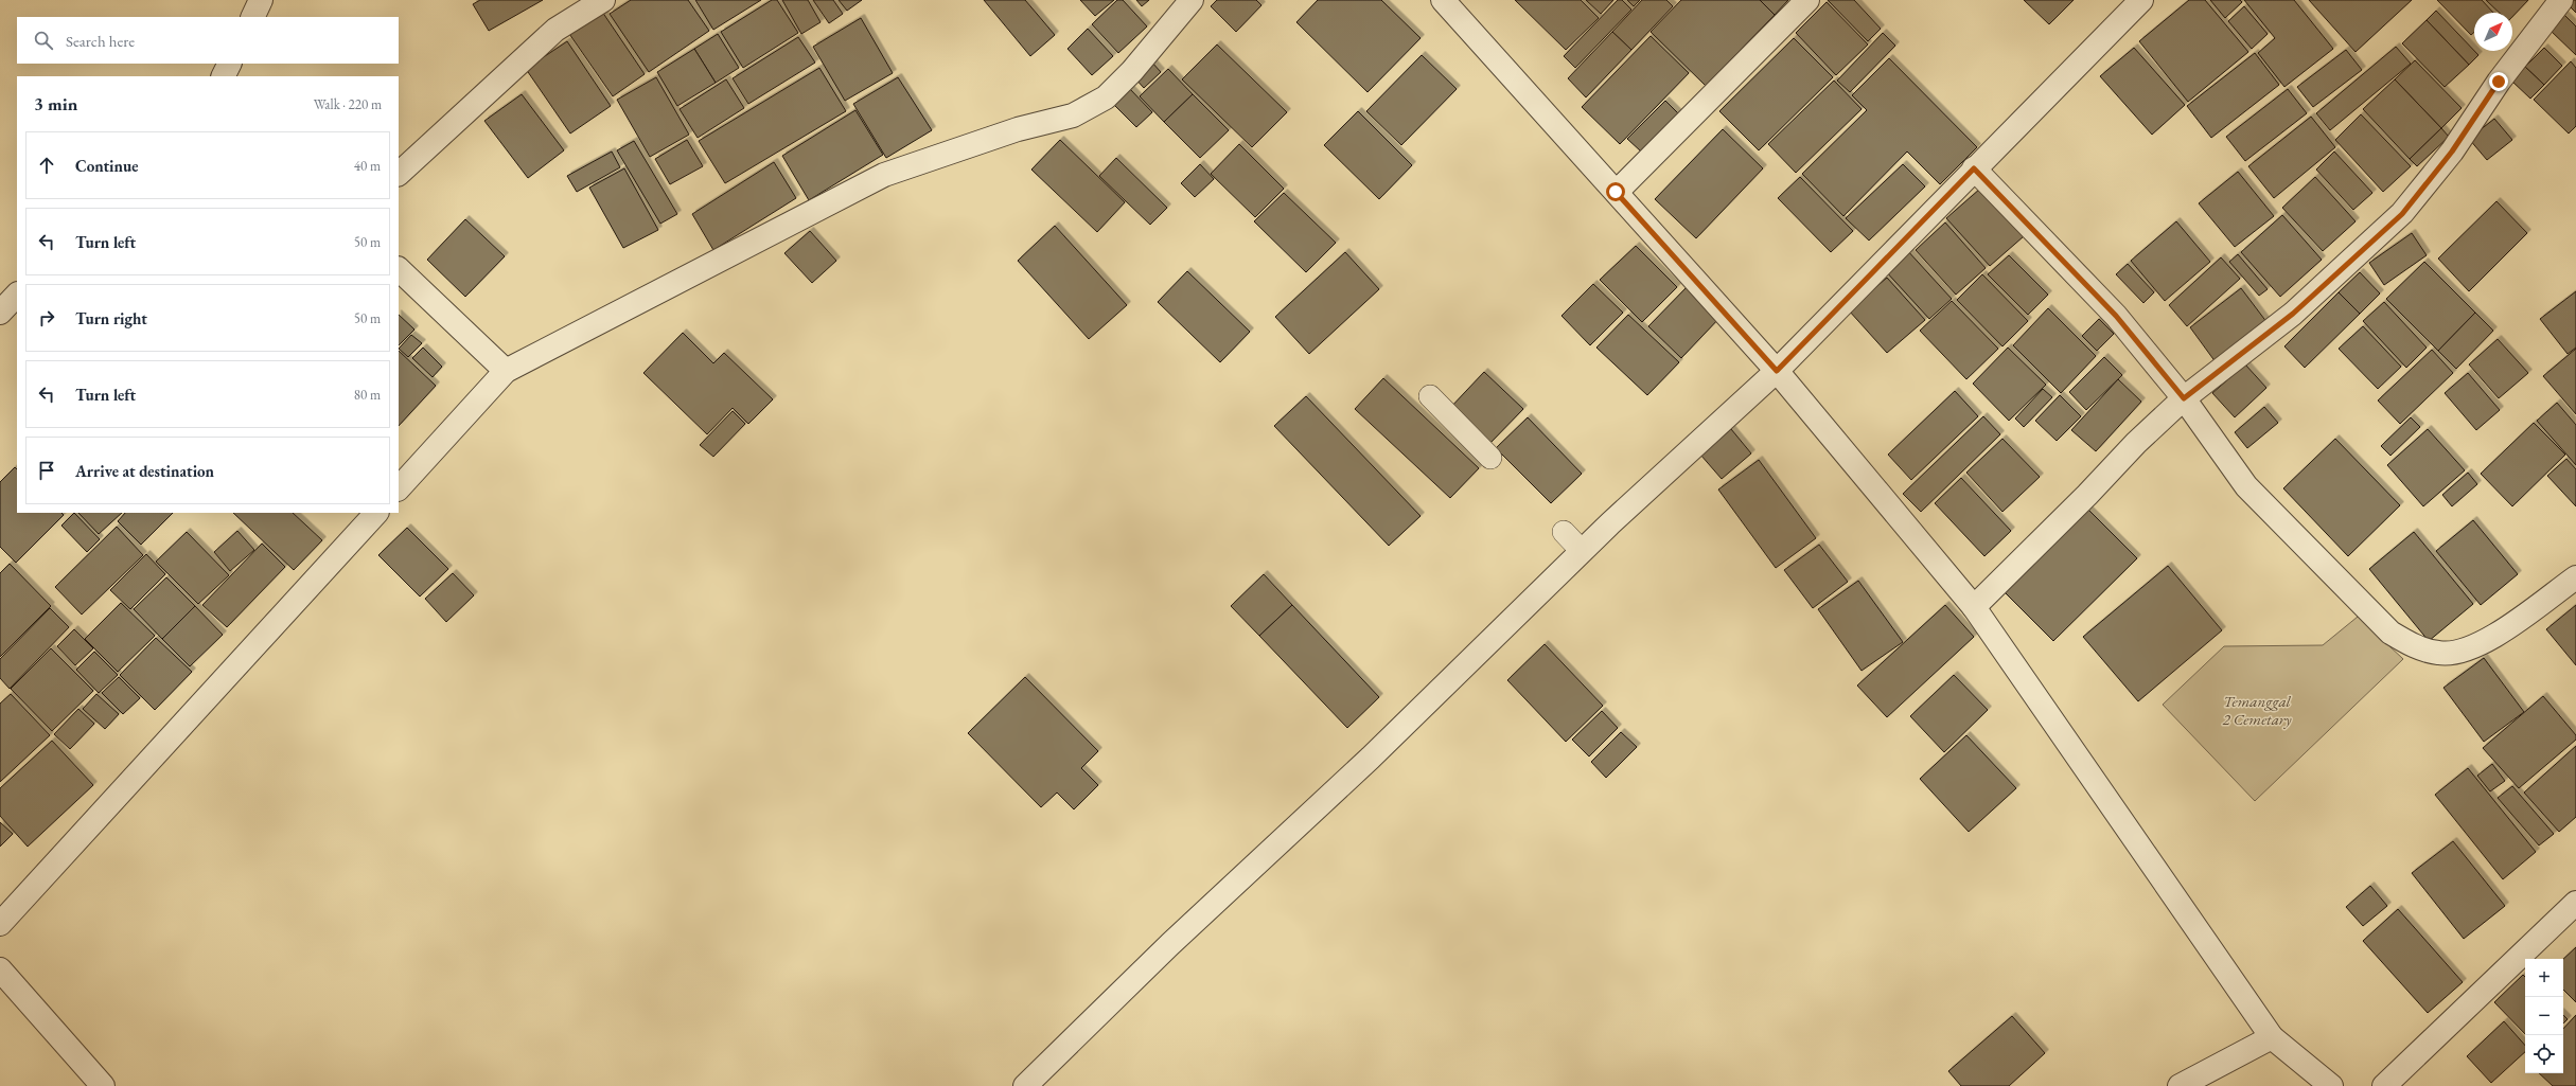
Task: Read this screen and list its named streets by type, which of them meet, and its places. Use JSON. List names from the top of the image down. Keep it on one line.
{"parks":["Temanggal 2 Cemetary"],"north":"top right","page":{"search":"Search here","heading":["3 min","Walk · 220 m"],"list":[["Continue","40 m"],["Turn left","50 m"],["Turn right","50 m"],["Turn left","80 m"],"Arrive at destination"],"map_buttons":["+","−"]}}
